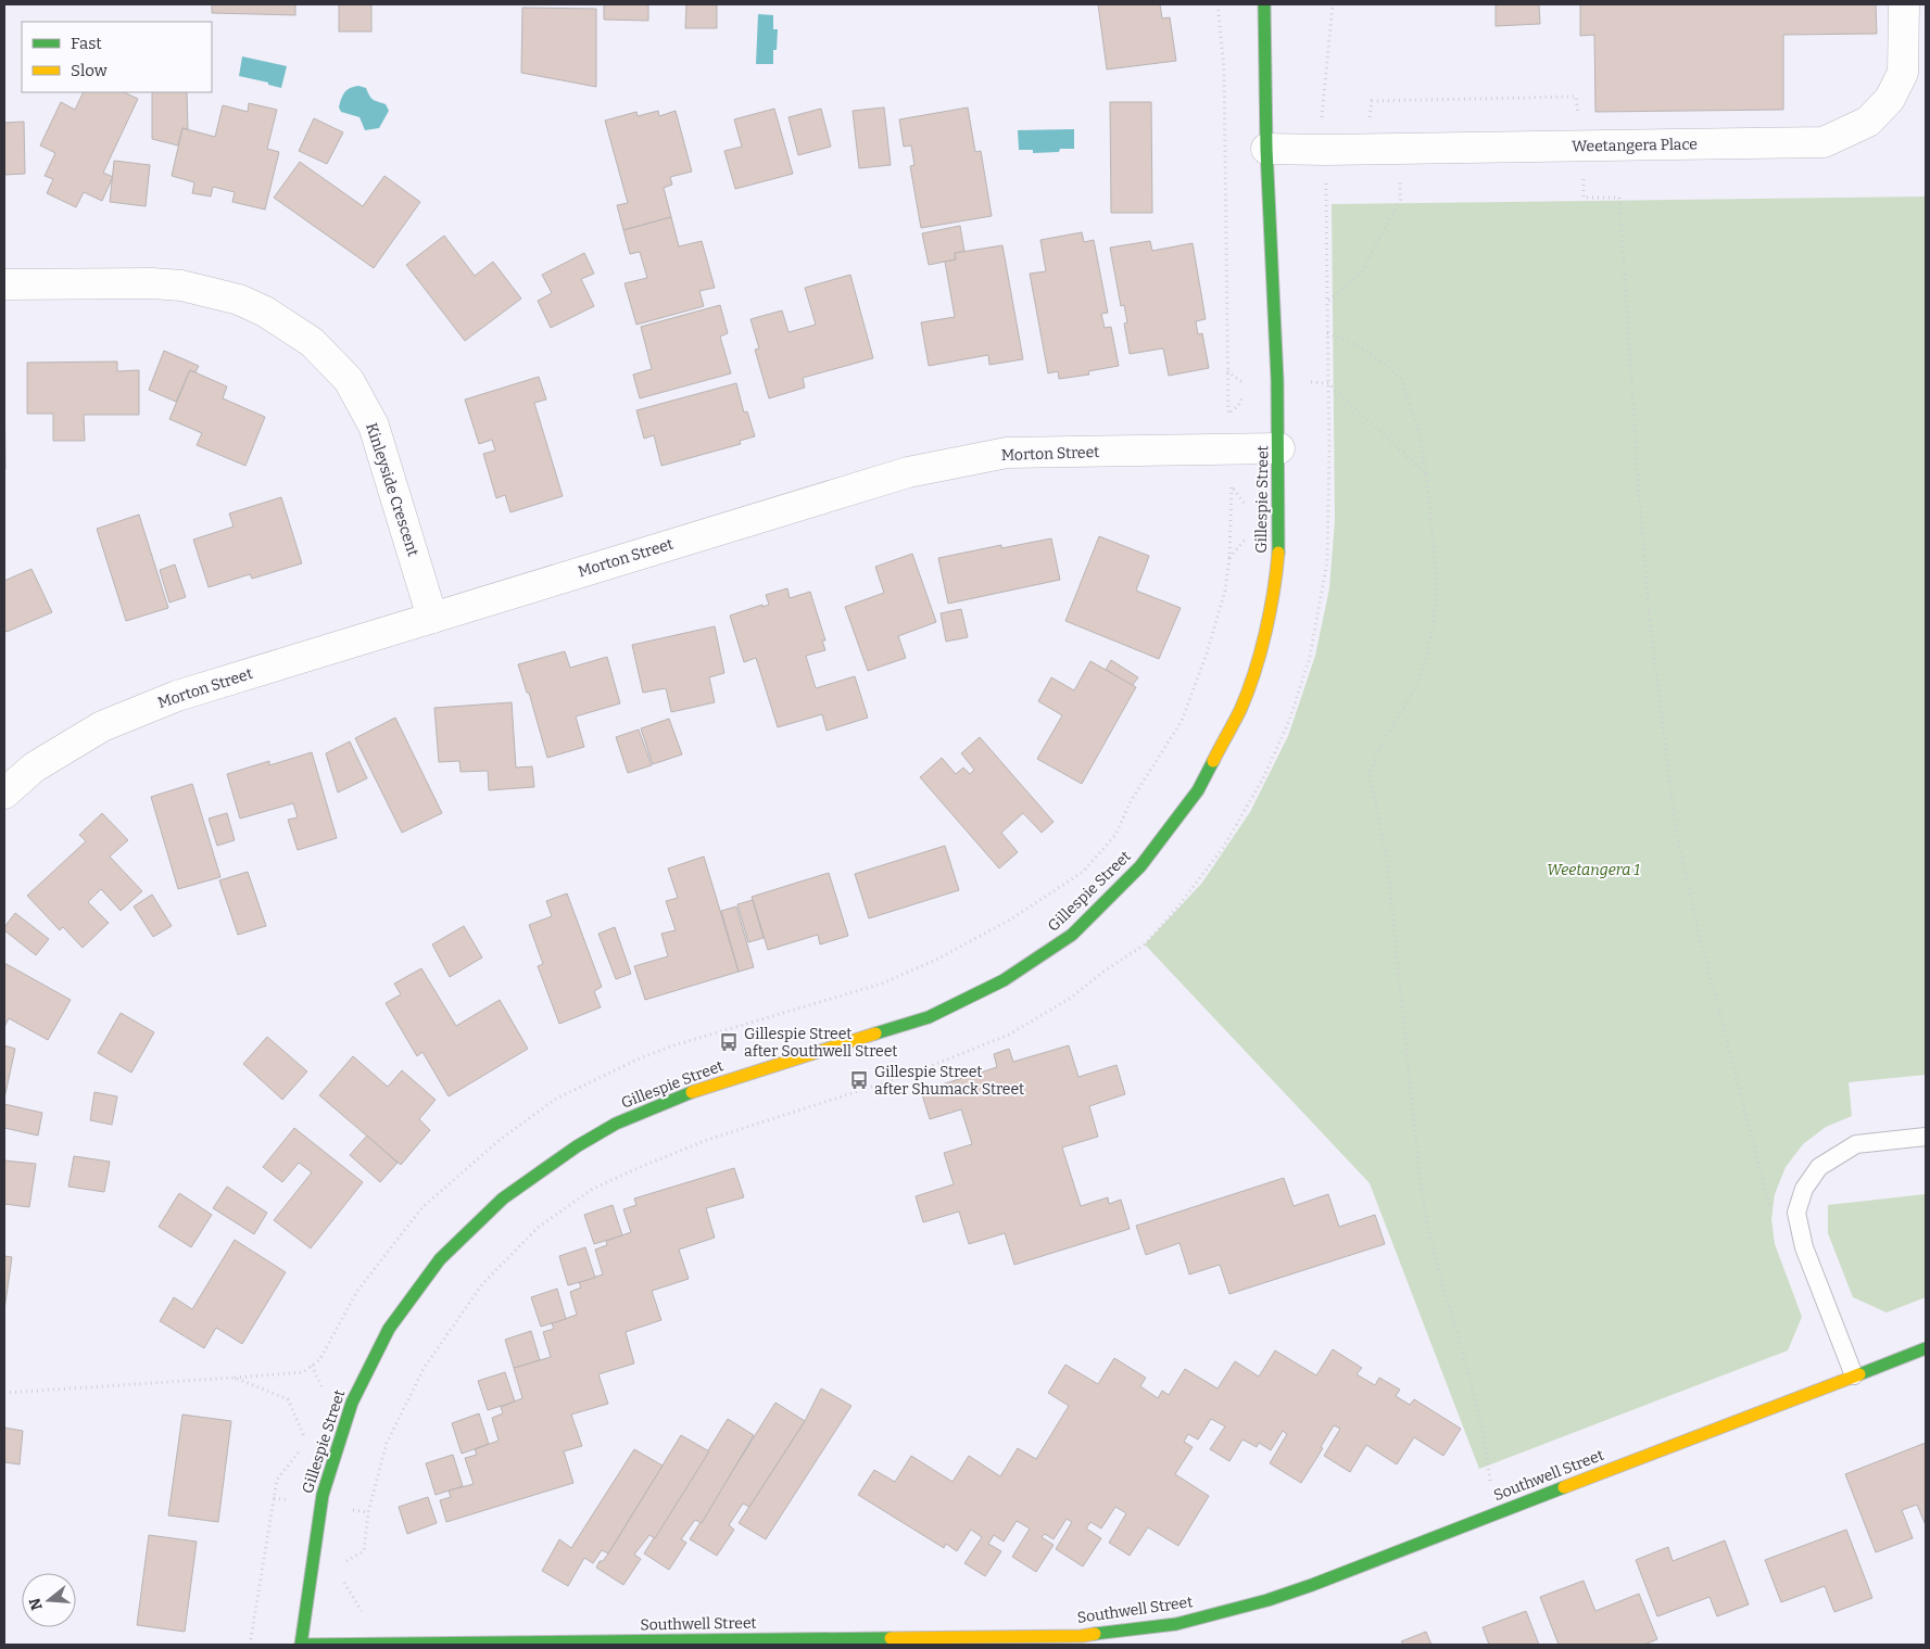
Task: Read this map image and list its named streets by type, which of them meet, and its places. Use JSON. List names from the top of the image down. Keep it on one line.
{"streets":{"street":["Weetangera Place","Morton Street","Kinleyside Crescent","Gillespie Street","Southwell Street"]},"crossings":[["Weetangera Place","Gillespie Street"],["Morton Street","Kinleyside Crescent"],["Morton Street","Gillespie Street"],["Gillespie Street","Southwell Street"]],"parks":["Weetangera 1"],"places":{"bus stop":["Gillespie Street after Southwell Street","Gillespie Street after Shumack Street"]},"legend":["Fast","Slow"],"north":"left"}
